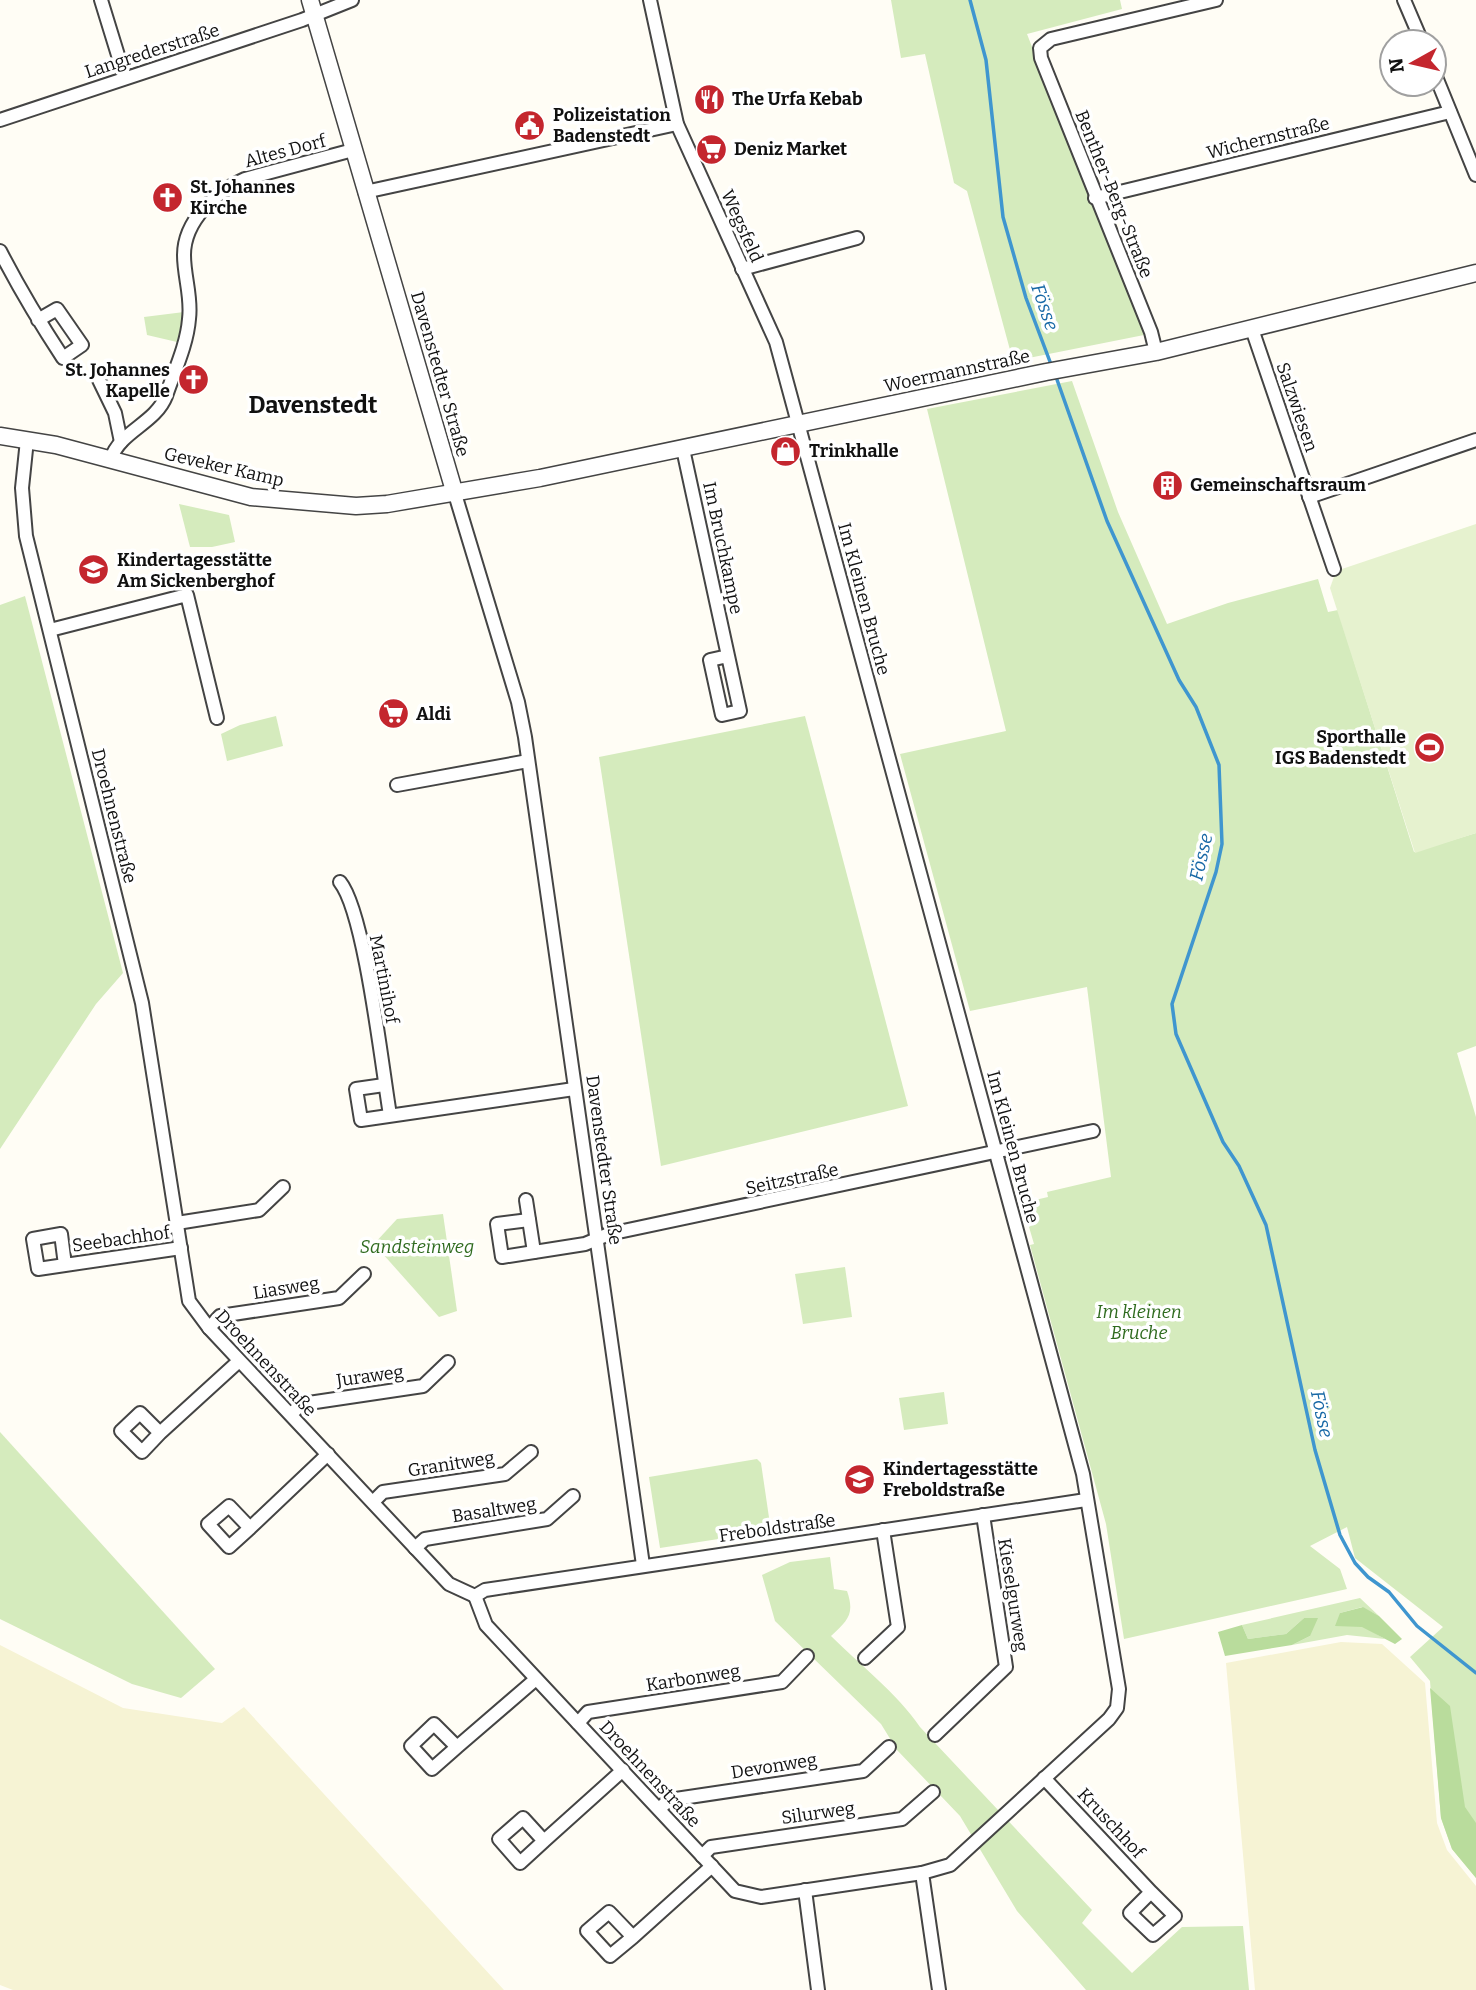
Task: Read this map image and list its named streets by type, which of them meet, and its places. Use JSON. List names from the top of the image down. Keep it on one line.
{"streets":{"street":["Langrederstraße","Wichernstraße","Altes Dorf","Benther-Berg-Straße","Wegsfeld","Woermannstraße","Davenstedter Straße","Salzwiesen","Geveker Kamp","Im Bruchkampe","Im Kleinen Bruche","Droehnenstraße","Martinihof","Seitzstraße","Seebachhof","Liasweg","Juraweg","Granitweg","Basaltweg","Freboldstraße","Kieselgurweg","Karbonweg","Devonweg","Silurweg","Kruschhof"]},"crossings":[["Langrederstraße","Davenstedter Straße"],["Wichernstraße","Benther-Berg-Straße"],["Altes Dorf","Davenstedter Straße"],["Altes Dorf","Geveker Kamp"],["Benther-Berg-Straße","Woermannstraße"],["Wegsfeld","Woermannstraße"],["Wegsfeld","Im Kleinen Bruche"],["Woermannstraße","Davenstedter Straße"],["Woermannstraße","Salzwiesen"],["Woermannstraße","Geveker Kamp"],["Woermannstraße","Im Bruchkampe"],["Woermannstraße","Im Kleinen Bruche"],["Davenstedter Straße","Geveker Kamp"],["Davenstedter Straße","Seitzstraße"],["Davenstedter Straße","Freboldstraße"],["Geveker Kamp","Droehnenstraße"],["Im Kleinen Bruche","Droehnenstraße"],["Im Kleinen Bruche","Seitzstraße"],["Im Kleinen Bruche","Freboldstraße"],["Im Kleinen Bruche","Kruschhof"],["Droehnenstraße","Seebachhof"],["Droehnenstraße","Liasweg"],["Droehnenstraße","Juraweg"],["Droehnenstraße","Granitweg"],["Droehnenstraße","Basaltweg"],["Droehnenstraße","Freboldstraße"],["Droehnenstraße","Karbonweg"],["Droehnenstraße","Devonweg"],["Droehnenstraße","Silurweg"],["Freboldstraße","Kieselgurweg"]],"districts":["Davenstedt"],"water":["Fösse"],"parks":["Sandsteinweg","Im kleinen Bruche"],"places":{"restaurant":["The Urfa Kebab"],"public building":["Polizeistation Badenstedt"],"supermarket":["Deniz Market","Aldi"],"church":["St. Johannes Kirche","St. Johannes Kapelle"],"shop":["Trinkhalle"],"building":["Gemeinschaftsraum"],"school or university":["Kindertagesstätte Am Sickenberghof","Kindertagesstätte Freboldstraße"],"sports":["Sporthalle IGS Badenstedt"]},"north":"left"}
